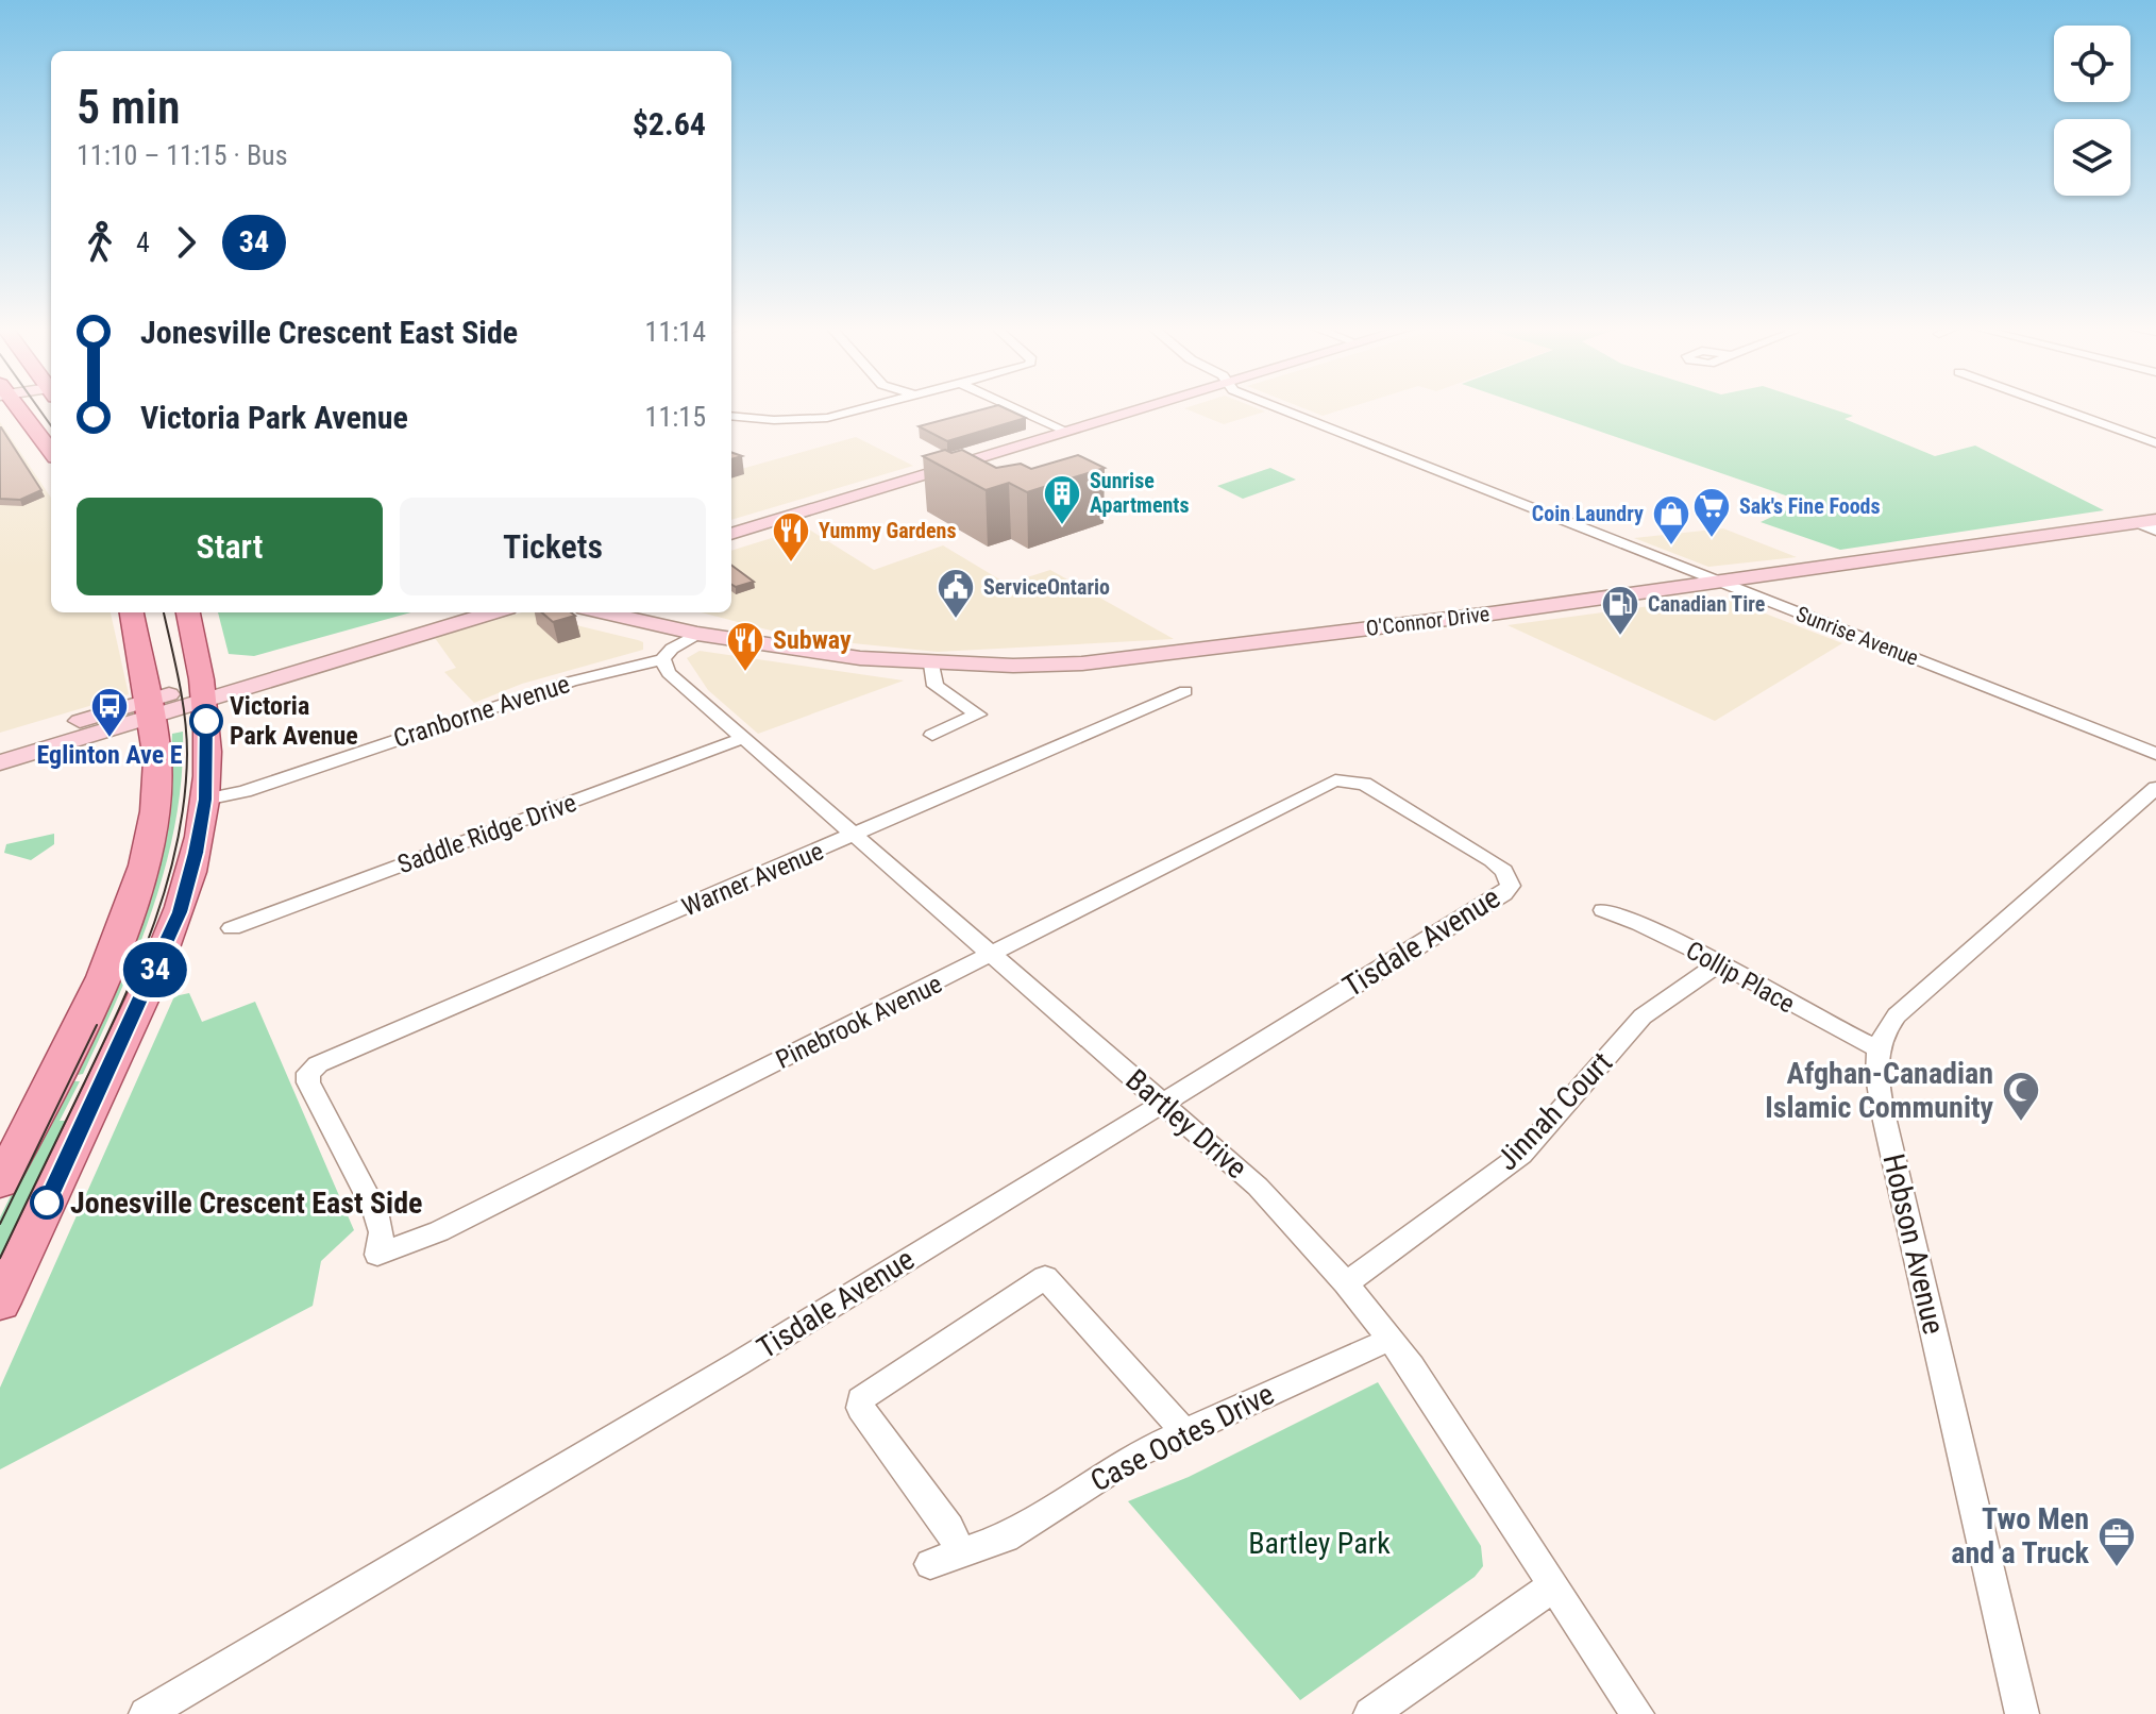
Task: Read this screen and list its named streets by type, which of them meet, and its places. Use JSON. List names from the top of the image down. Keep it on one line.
{"streets":{"main road":["O'Connor Drive"],"street":["Sunrise Avenue","Cranborne Avenue","Saddle Ridge Drive","Warner Avenue","Tisdale Avenue","Collip Place","Pinebrook Avenue","Jinnah Court","Bartley Drive","Hobson Avenue","Case Ootes Drive"]},"crossings":[["O'Connor Drive","Sunrise Avenue"],["Cranborne Avenue","Bartley Drive"],["Saddle Ridge Drive","Bartley Drive"],["Warner Avenue","Pinebrook Avenue"],["Warner Avenue","Bartley Drive"],["Tisdale Avenue","Pinebrook Avenue"],["Tisdale Avenue","Bartley Drive"],["Collip Place","Jinnah Court"],["Collip Place","Hobson Avenue"],["Pinebrook Avenue","Bartley Drive"],["Jinnah Court","Bartley Drive"],["Bartley Drive","Case Ootes Drive"]],"parks":["Bartley Park"],"places":{"building":["Sunrise Apartments"],"supermarket":["Sak's Fine Foods"],"shop":["Coin Laundry"],"restaurant":["Yummy Gardens","Subway"],"public building":["ServiceOntario"],"fuel station":["Canadian Tire"],"other":["Victoria Park Avenue","Jonesville Crescent East Side"],"bus stop":["Eglinton Ave E"],"mosque":["Afghan-Canadian Islamic Community"],"office":["Two Men and a Truck"]},"lines":["bus line 34"],"page":{"on_map":"34","heading":["5 min","11:10 – 11:15 · Bus","$2.64"],"legs":["4","34"],"list":[{"name":"Jonesville Crescent East Side","value":"11:14"},{"name":"Victoria Park Avenue","value":"11:15"}],"buttons":["Start","Tickets"]}}
